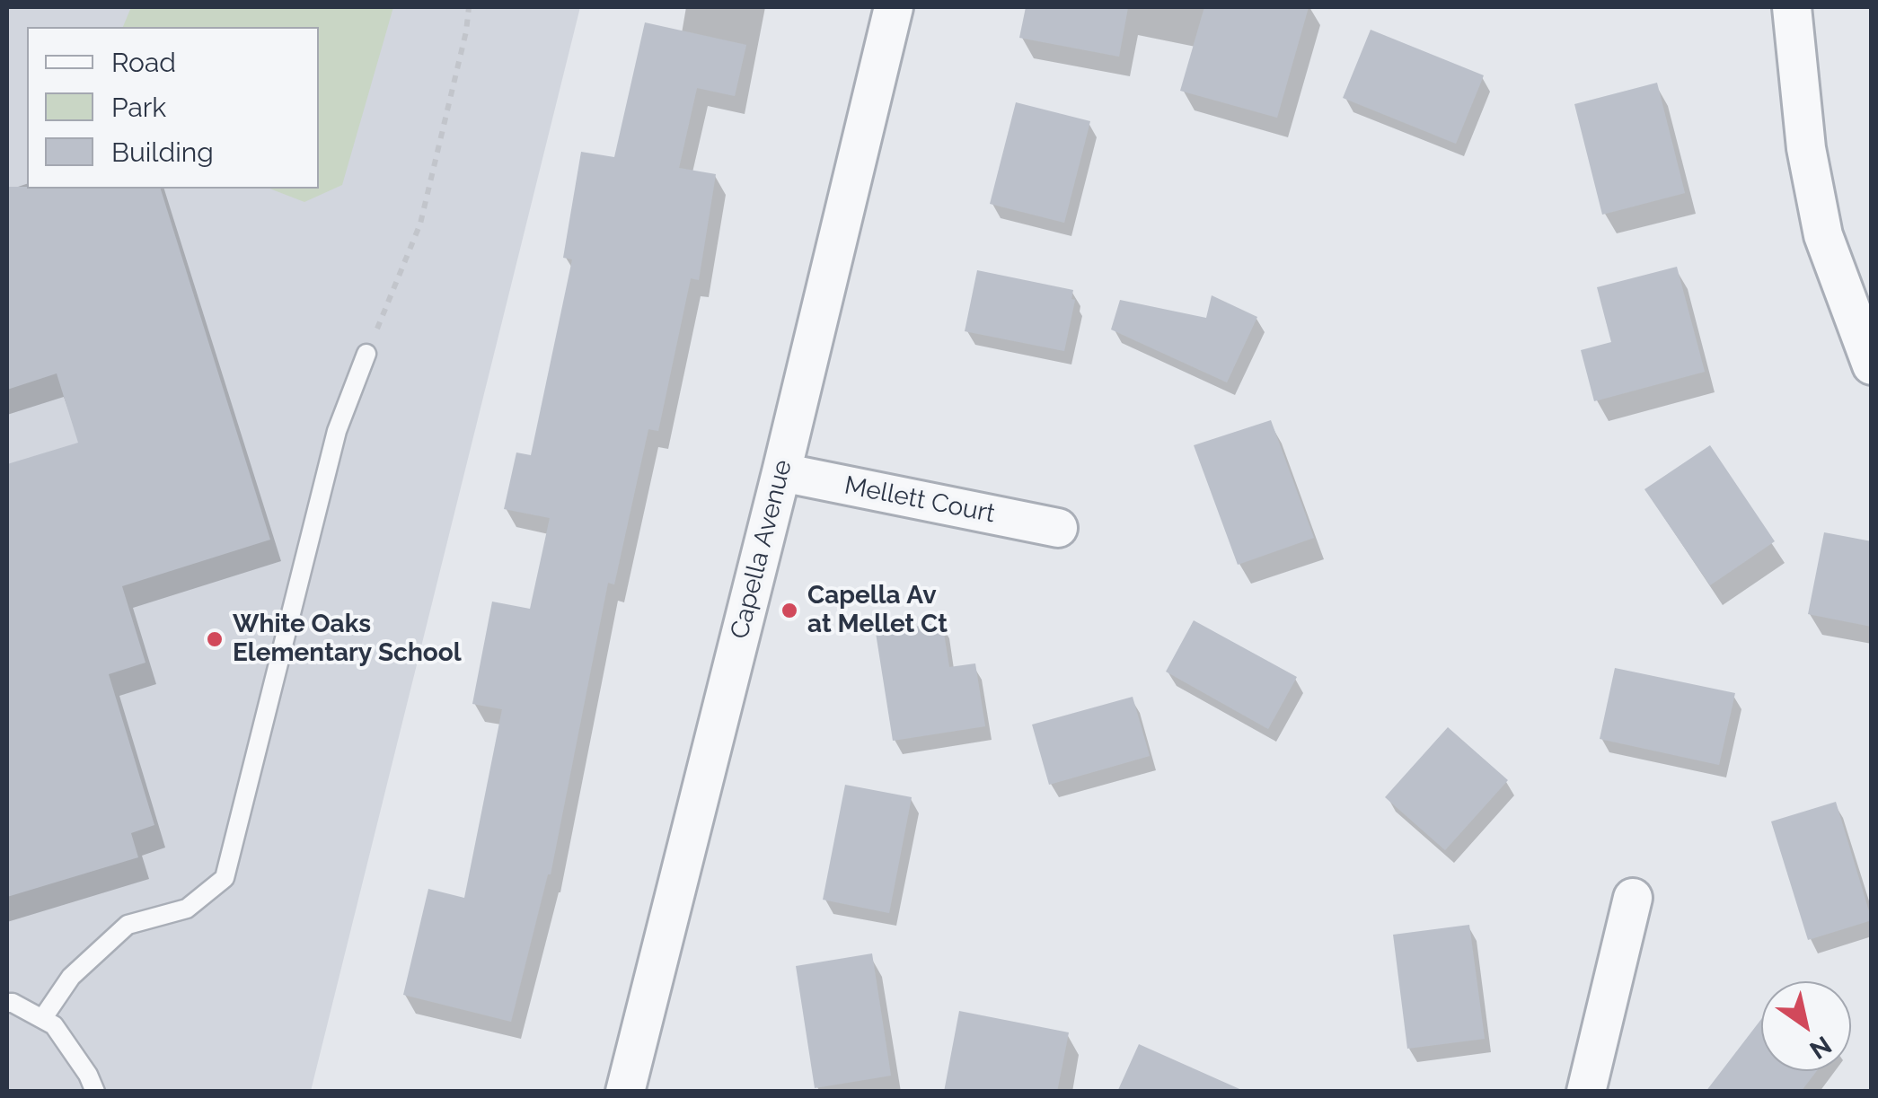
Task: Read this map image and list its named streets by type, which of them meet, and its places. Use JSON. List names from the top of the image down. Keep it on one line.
{"streets":{"street":["Mellett Court","Capella Avenue"]},"crossings":[["Mellett Court","Capella Avenue"]],"places":["Capella Av at Mellet Ct","White Oaks Elementary School"],"legend":["Road","Park","Building"],"north":"bottom right"}
